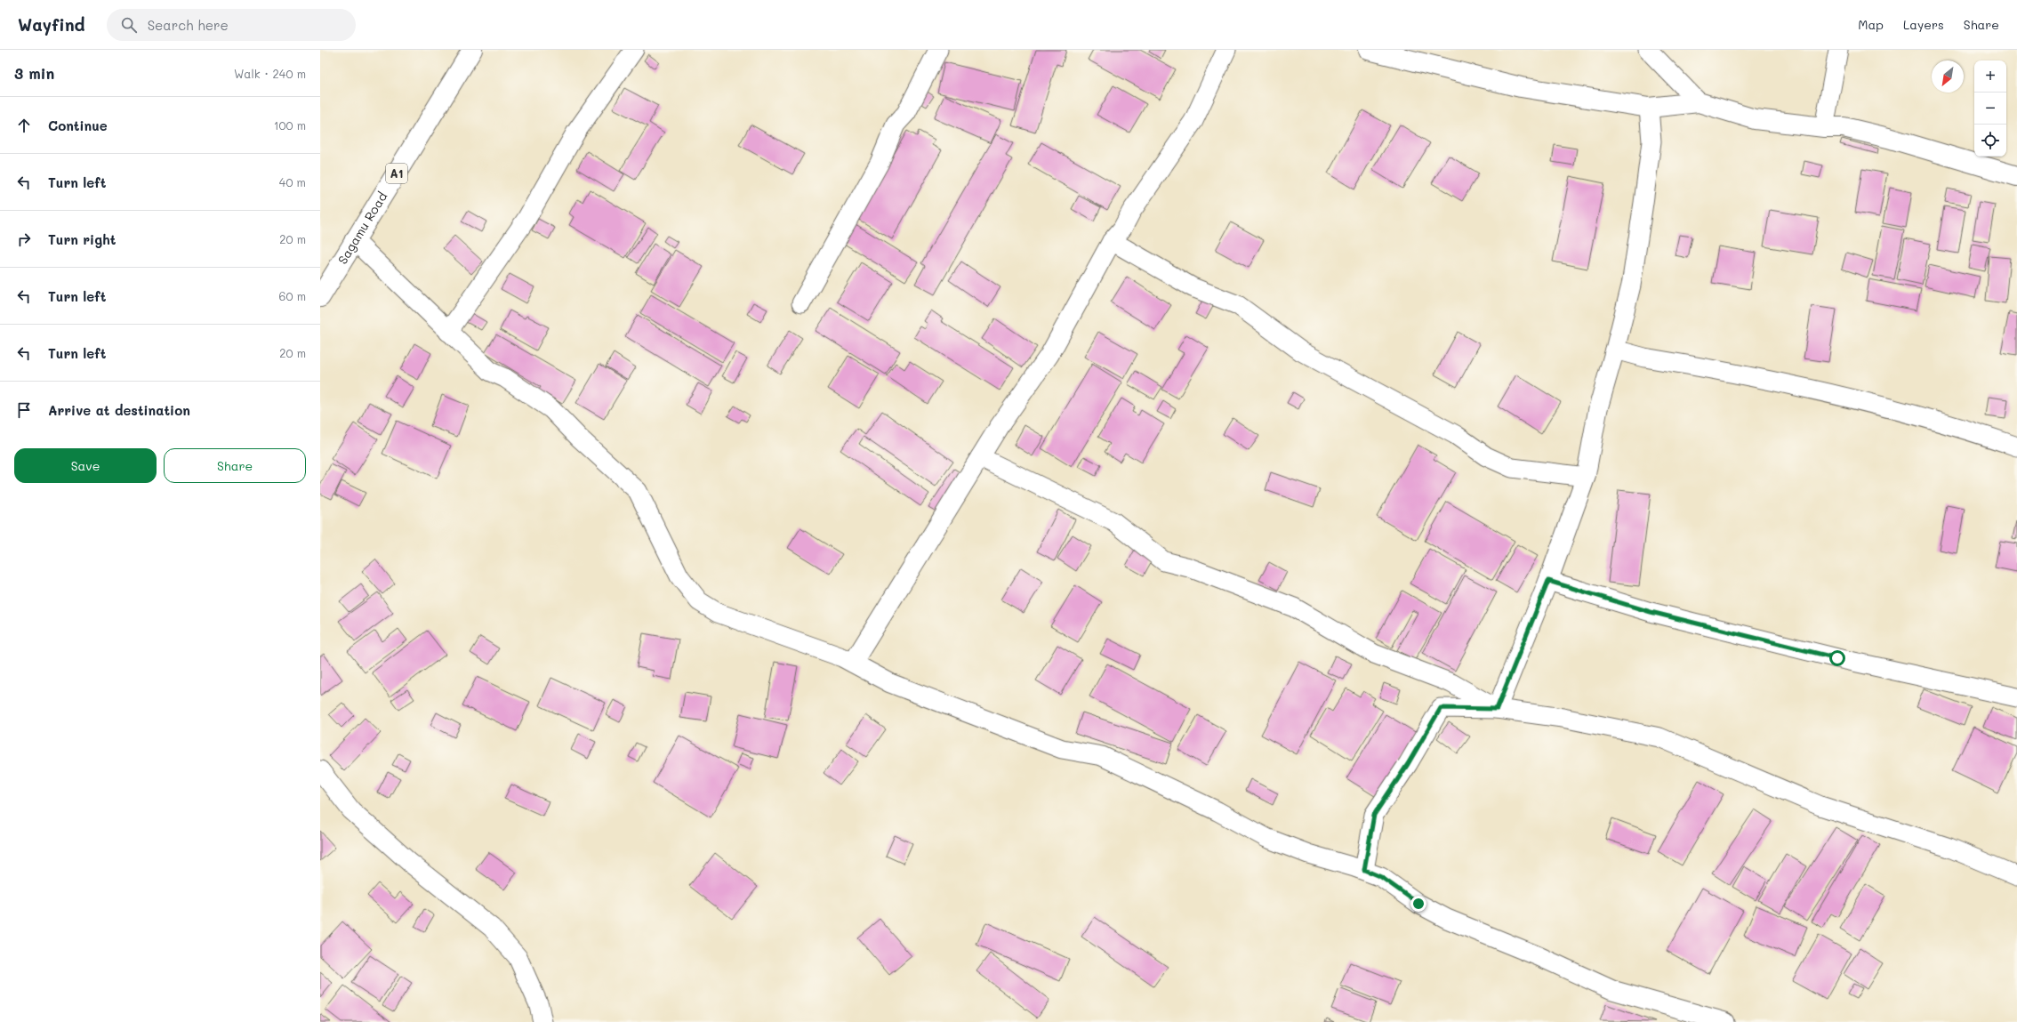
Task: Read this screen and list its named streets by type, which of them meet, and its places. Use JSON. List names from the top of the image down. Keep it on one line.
{"streets":{"main road":["A1","Sagamu Road"]},"north":"bottom left","page":{"header":"Wayfind","search":"Search here","nav":["Map","Layers","Share"],"heading":["3 min","Walk · 240 m"],"map_buttons":["+","−"],"list":[["Continue","100 m"],["Turn left","40 m"],["Turn right","20 m"],["Turn left","60 m"],["Turn left","20 m"],"Arrive at destination"],"buttons":["Save","Share"]}}
